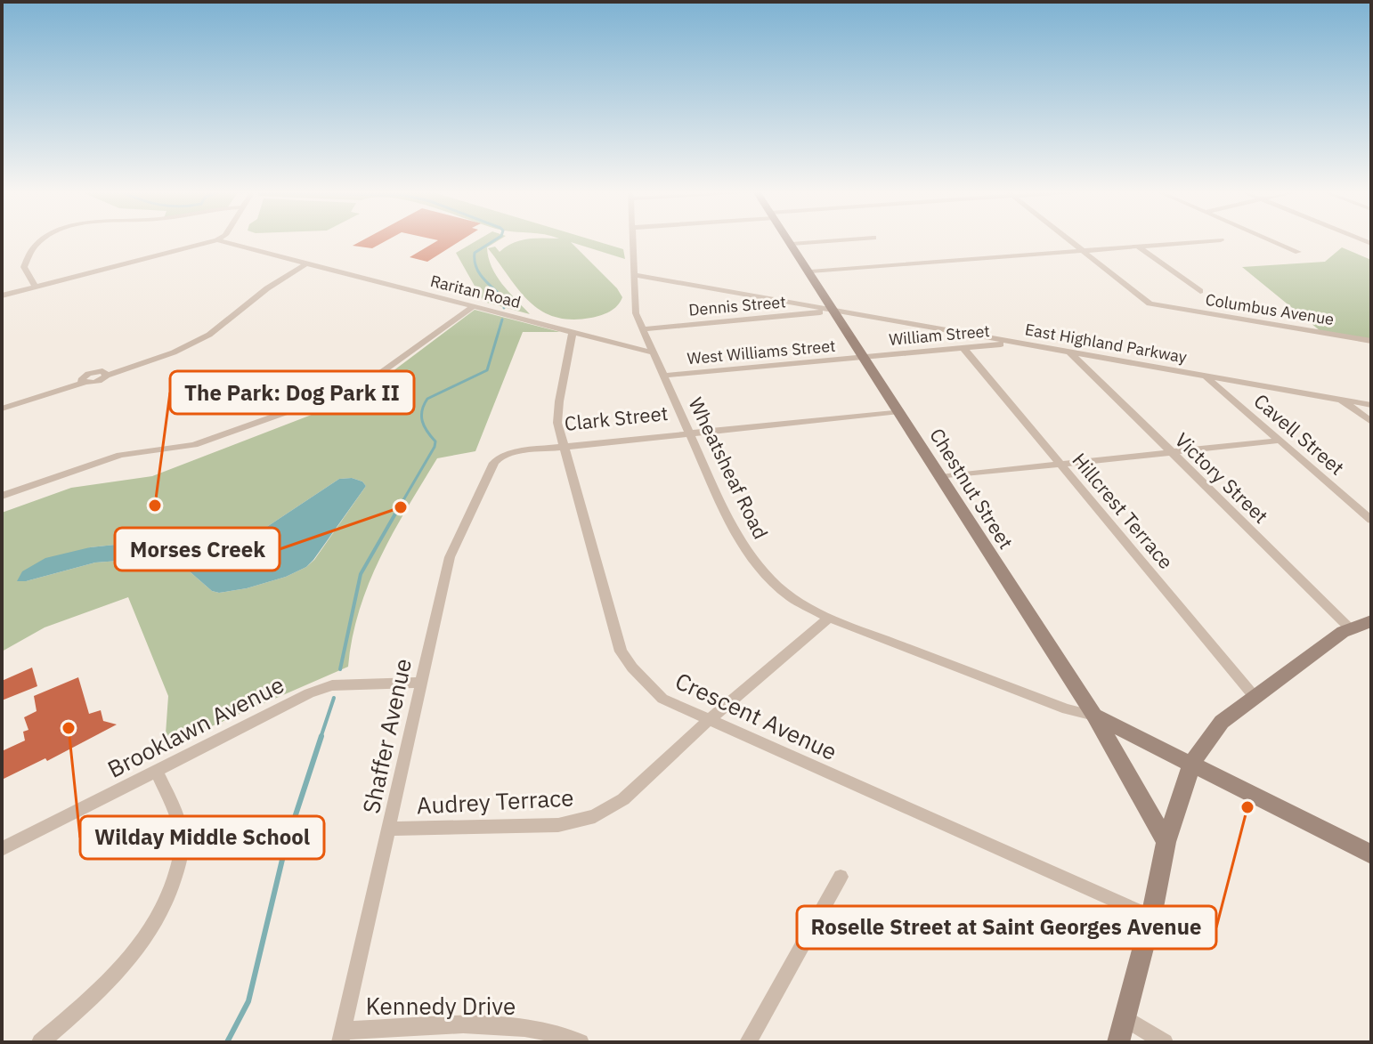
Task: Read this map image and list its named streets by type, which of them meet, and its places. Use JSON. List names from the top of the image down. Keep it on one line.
{"streets":{"street":["Raritan Road","Dennis Street","Columbus Avenue","William Street","East Highland Parkway","West Williams Street","Clark Street","Cavell Street","Wheatsheaf Road","Victory Street","Chestnut Street","Hillcrest Terrace","Crescent Avenue","Brooklawn Avenue","Shaffer Avenue","Audrey Terrace","Kennedy Drive"]},"crossings":[["Raritan Road","Wheatsheaf Road"],["Raritan Road","Crescent Avenue"],["Dennis Street","East Highland Parkway"],["Dennis Street","Wheatsheaf Road"],["Dennis Street","Chestnut Street"],["William Street","East Highland Parkway"],["William Street","West Williams Street"],["William Street","Chestnut Street"],["William Street","Hillcrest Terrace"],["East Highland Parkway","Cavell Street"],["East Highland Parkway","Victory Street"],["East Highland Parkway","Chestnut Street"],["West Williams Street","Wheatsheaf Road"],["West Williams Street","Chestnut Street"],["Clark Street","Wheatsheaf Road"],["Clark Street","Chestnut Street"],["Clark Street","Crescent Avenue"],["Clark Street","Shaffer Avenue"],["Wheatsheaf Road","Chestnut Street"],["Wheatsheaf Road","Audrey Terrace"],["Crescent Avenue","Audrey Terrace"],["Brooklawn Avenue","Shaffer Avenue"],["Shaffer Avenue","Audrey Terrace"],["Shaffer Avenue","Kennedy Drive"]],"places":["The Park: Dog Park II","Morses Creek","Wilday Middle School","Roselle Street at Saint Georges Avenue"]}
